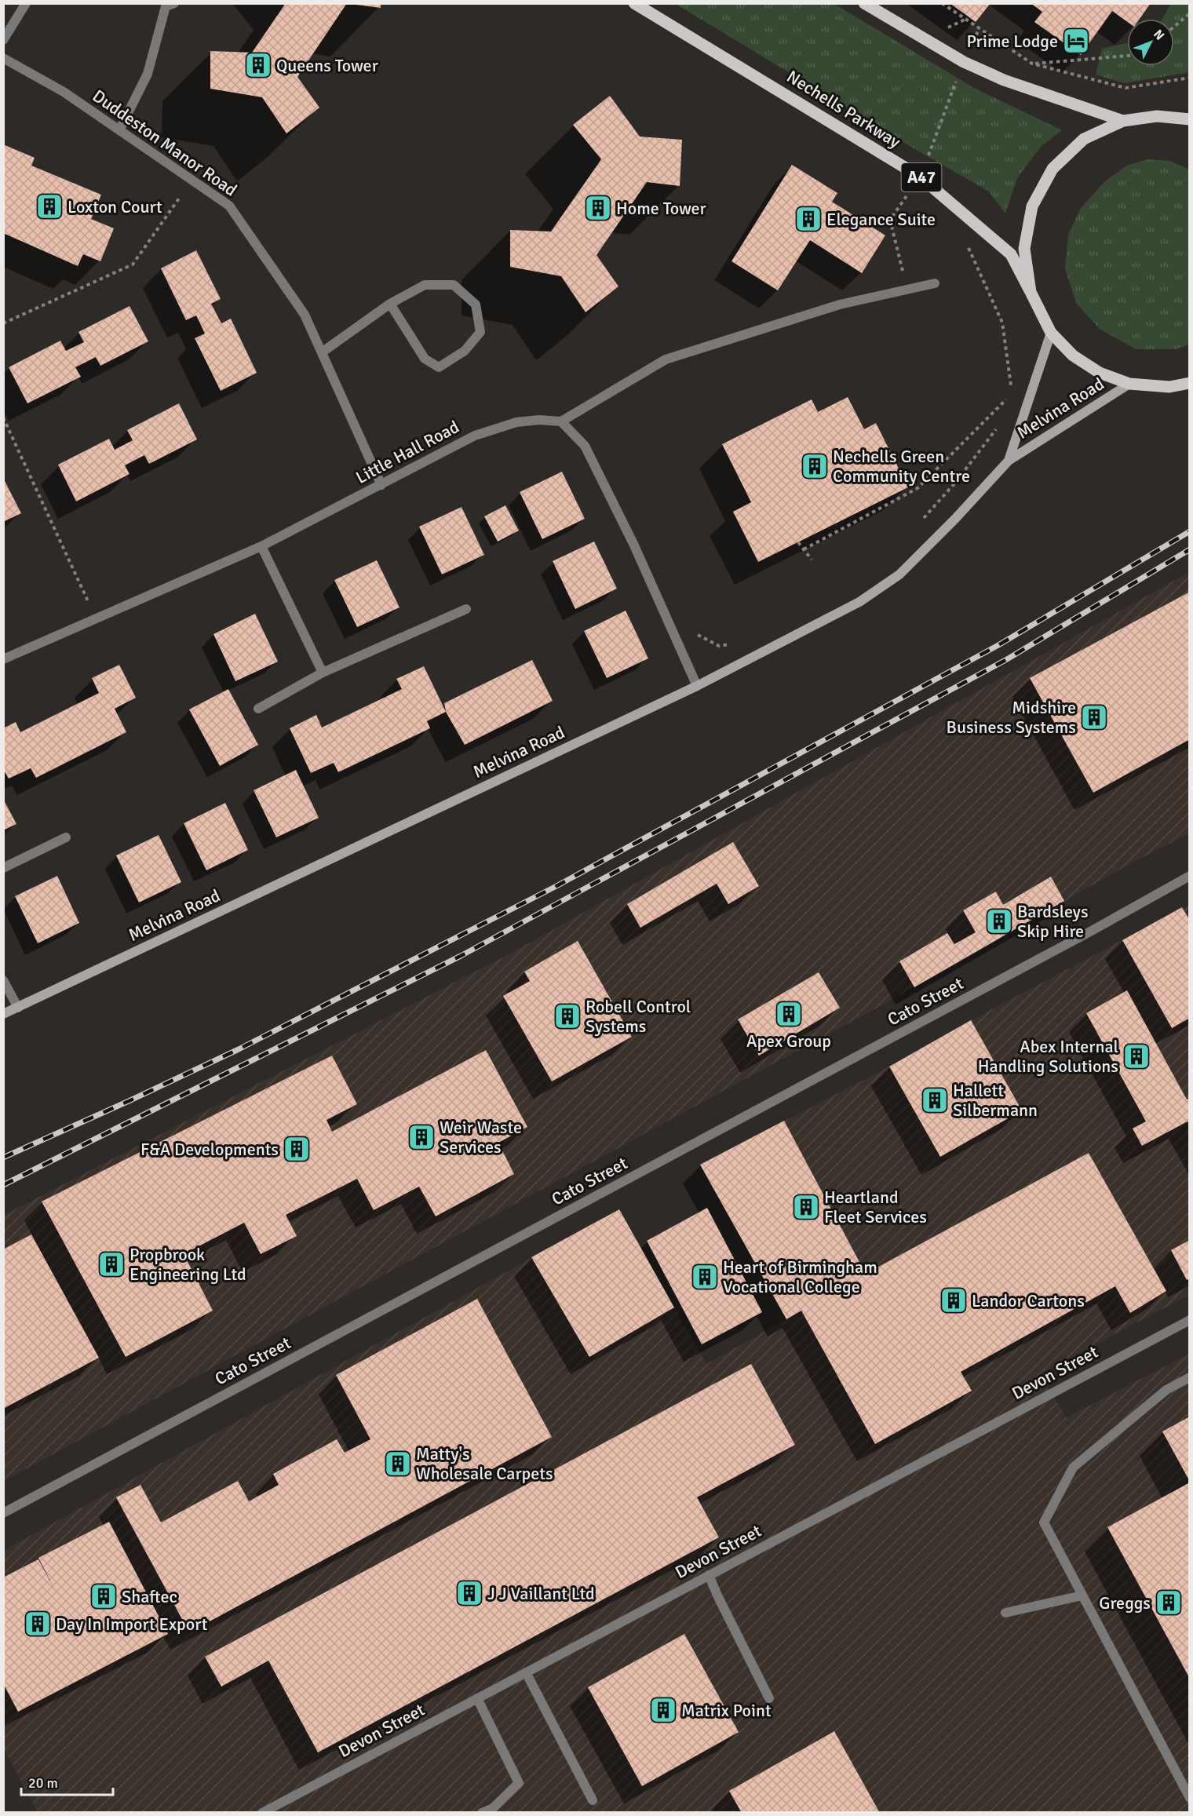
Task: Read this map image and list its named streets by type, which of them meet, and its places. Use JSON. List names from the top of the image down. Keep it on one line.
{"streets":{"main road":["Nechells Parkway","A47","Melvina Road"],"street":["Duddeston Manor Road","Little Hall Road","Cato Street","Devon Street"]},"crossings":[["Nechells Parkway","A47"],["Duddeston Manor Road","Little Hall Road"],["A47","Melvina Road"]],"places":{"hotel":["Prime Lodge"],"building":["Queens Tower","Loxton Court","Home Tower","Elegance Suite","Nechells Green Community Centre","Midshire Business Systems","Bardsleys Skip Hire","Apex Group","Robell Control Systems","Abex Internal Handling Solutions","Hallett Silbermann","Weir Waste Services","F&A Developments","Heartland Fleet Services","Propbrook Engineering Ltd","Heart of Birmingham Vocational College","Landor Cartons","Matty's Wholesale Carpets","J J Vaillant Ltd","Shaftec","Greggs","Day In Import Export","Matrix Point"]},"scale_bar":"20 m","north":"top right"}
